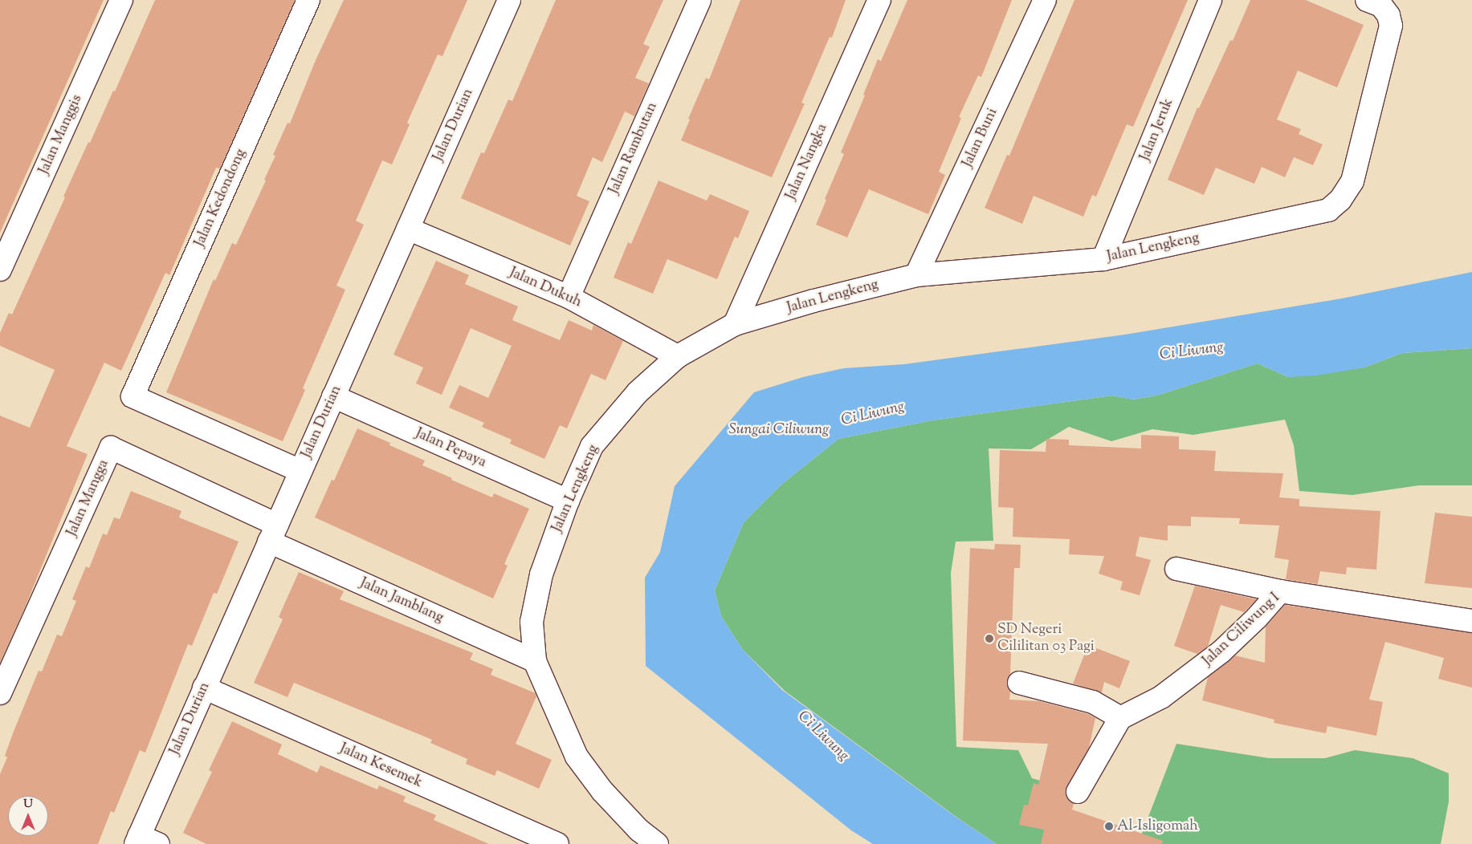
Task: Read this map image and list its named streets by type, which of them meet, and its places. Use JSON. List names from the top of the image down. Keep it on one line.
{"streets":{"street":["Jalan Durian","Jalan Jeruk","Jalan Manggis","Jalan Buni","Jalan Rambutan","Jalan Nangka","Jalan Kedondong","Jalan Lengkeng","Jalan Dukuh","Jalan Pepaya","Jalan Mangga","Jalan Jamblang","Jalan Ciliwung I","Jalan Kesemek"]},"crossings":[["Jalan Durian","Jalan Kedondong"],["Jalan Durian","Jalan Dukuh"],["Jalan Durian","Jalan Pepaya"],["Jalan Durian","Jalan Mangga"],["Jalan Durian","Jalan Jamblang"],["Jalan Durian","Jalan Kesemek"],["Jalan Jeruk","Jalan Lengkeng"],["Jalan Buni","Jalan Lengkeng"],["Jalan Rambutan","Jalan Dukuh"],["Jalan Nangka","Jalan Lengkeng"],["Jalan Lengkeng","Jalan Dukuh"],["Jalan Lengkeng","Jalan Pepaya"],["Jalan Lengkeng","Jalan Jamblang"],["Jalan Mangga","Jalan Jamblang"]],"water":["Ci Liwung","Sungai Ciliwung"],"places":["SD Negeri Cililitan 03 Pagi","Al-Isligomah"],"north":"top"}
